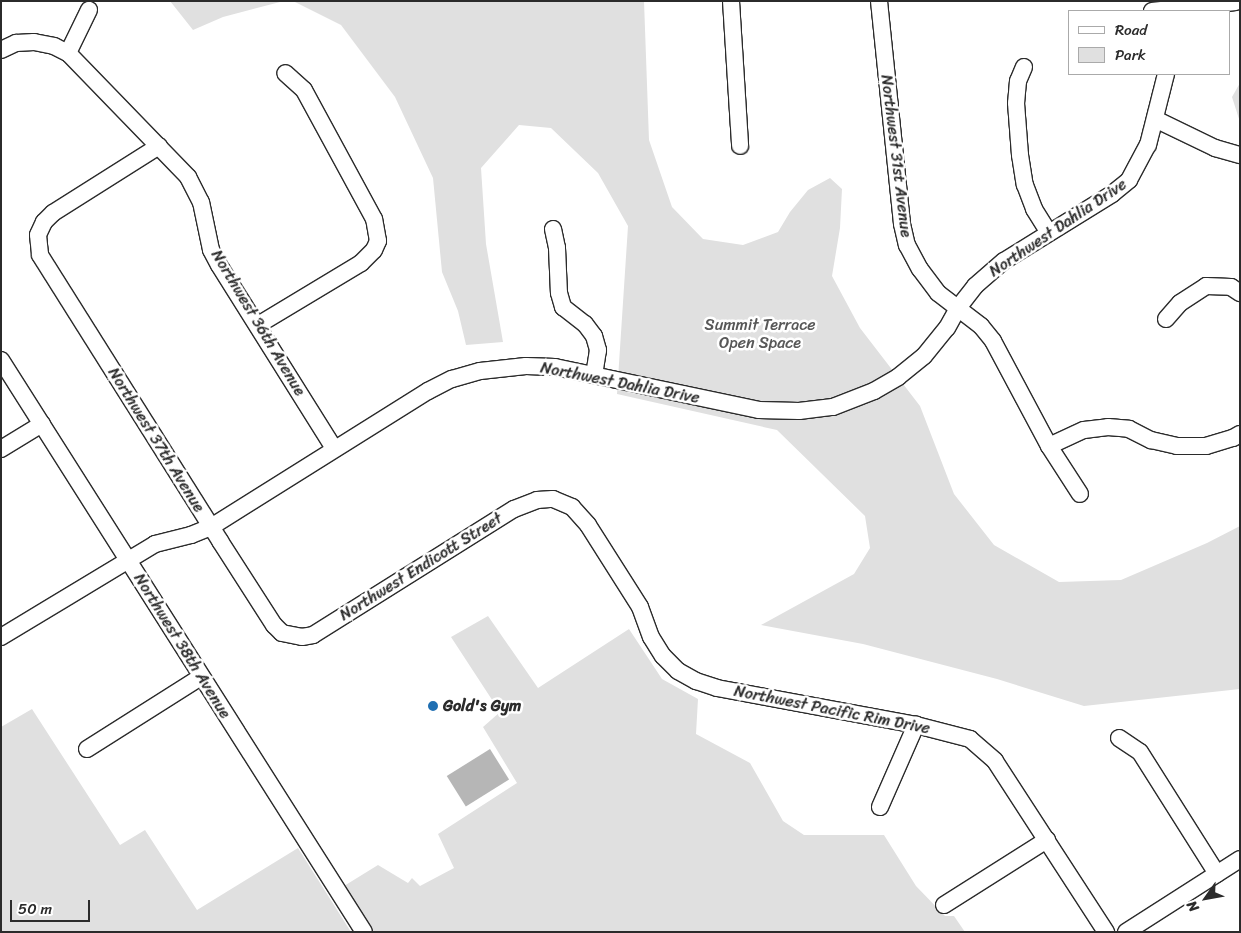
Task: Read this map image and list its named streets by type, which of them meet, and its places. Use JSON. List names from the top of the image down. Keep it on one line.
{"streets":{"street":["Northwest 31st Avenue","Northwest Dahlia Drive","Northwest 36th Avenue","Northwest 37th Avenue","Northwest Endicott Street","Northwest 38th Avenue","Northwest Pacific Rim Drive"]},"crossings":[["Northwest 31st Avenue","Northwest Dahlia Drive"],["Northwest Dahlia Drive","Northwest 36th Avenue"],["Northwest Dahlia Drive","Northwest 37th Avenue"],["Northwest Dahlia Drive","Northwest 38th Avenue"],["Northwest 36th Avenue","Northwest 37th Avenue"],["Northwest 37th Avenue","Northwest Endicott Street"],["Northwest Endicott Street","Northwest Pacific Rim Drive"]],"parks":["Summit Terrace Open Space"],"places":["Gold's Gym"],"legend":["Road","Park"],"scale_bar":"50 m","north":"bottom left"}
